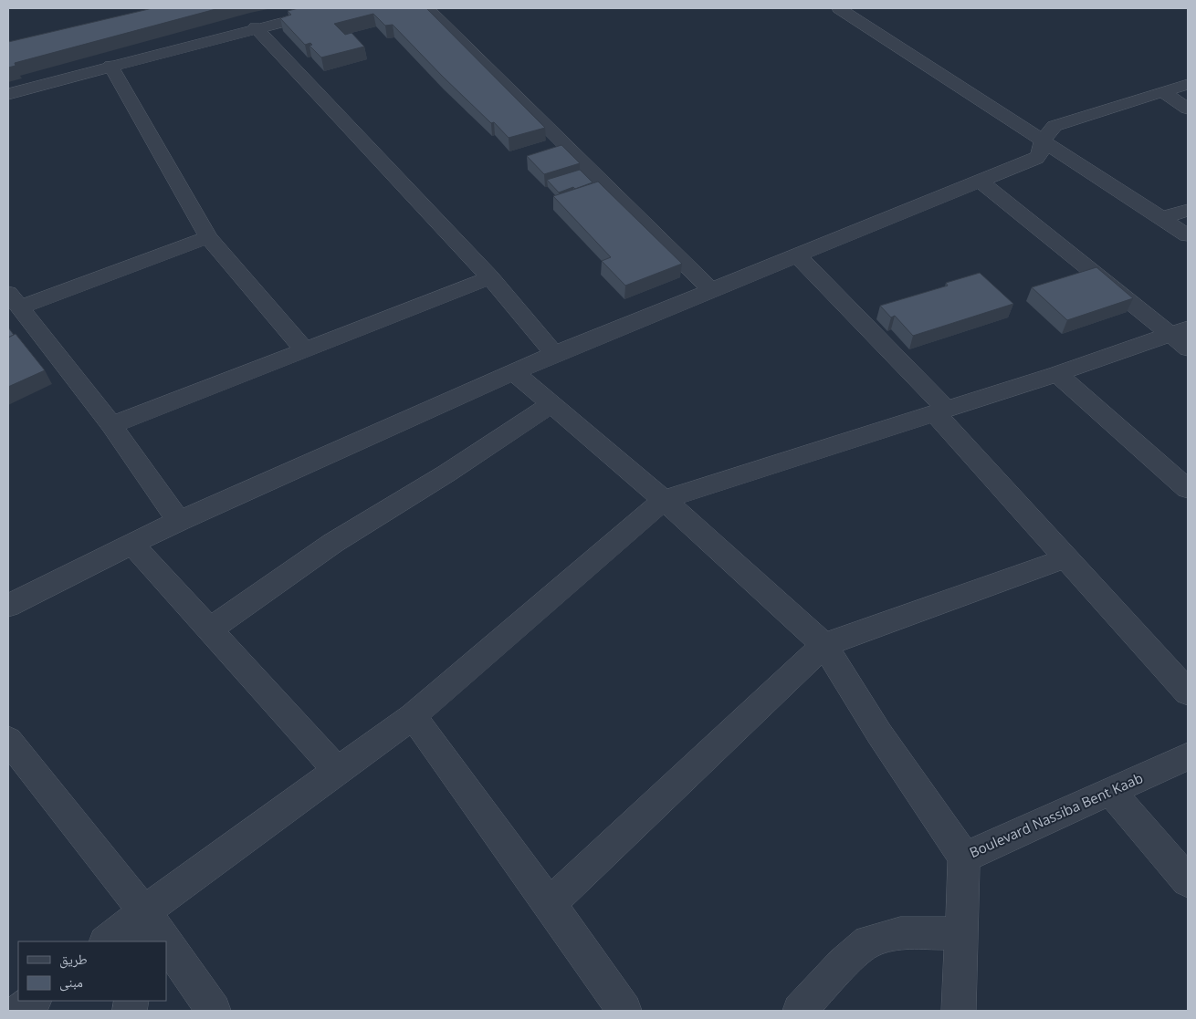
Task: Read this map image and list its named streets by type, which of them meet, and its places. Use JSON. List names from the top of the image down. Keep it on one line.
{"streets":{"street":["Boulevard Nassiba Bent Kaab"]},"legend":["طريق","مبنى"]}
